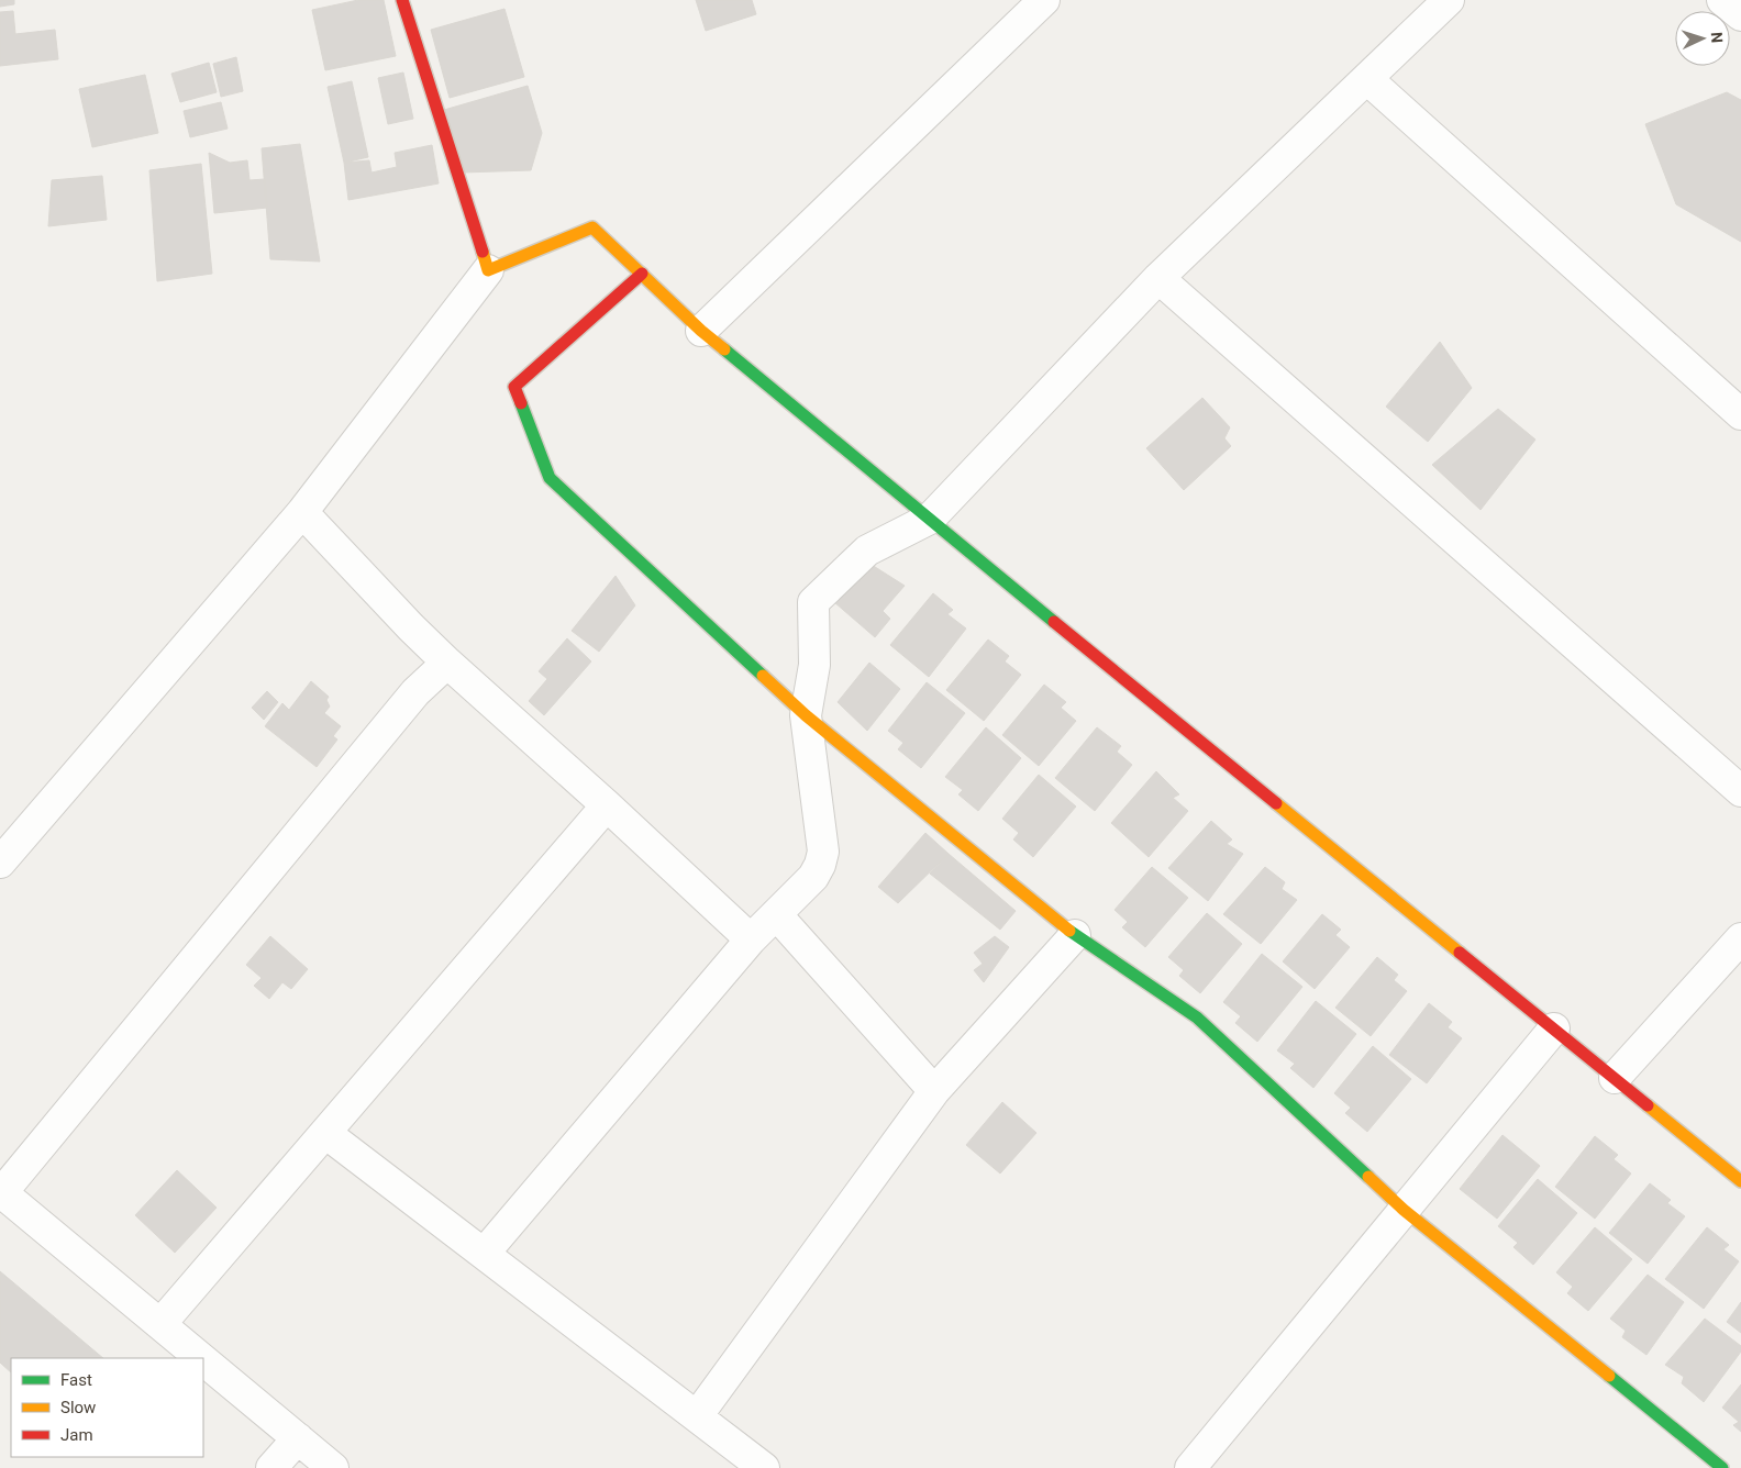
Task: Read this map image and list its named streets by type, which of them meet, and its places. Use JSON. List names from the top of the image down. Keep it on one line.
{"legend":["Fast","Slow","Jam"],"north":"right"}
